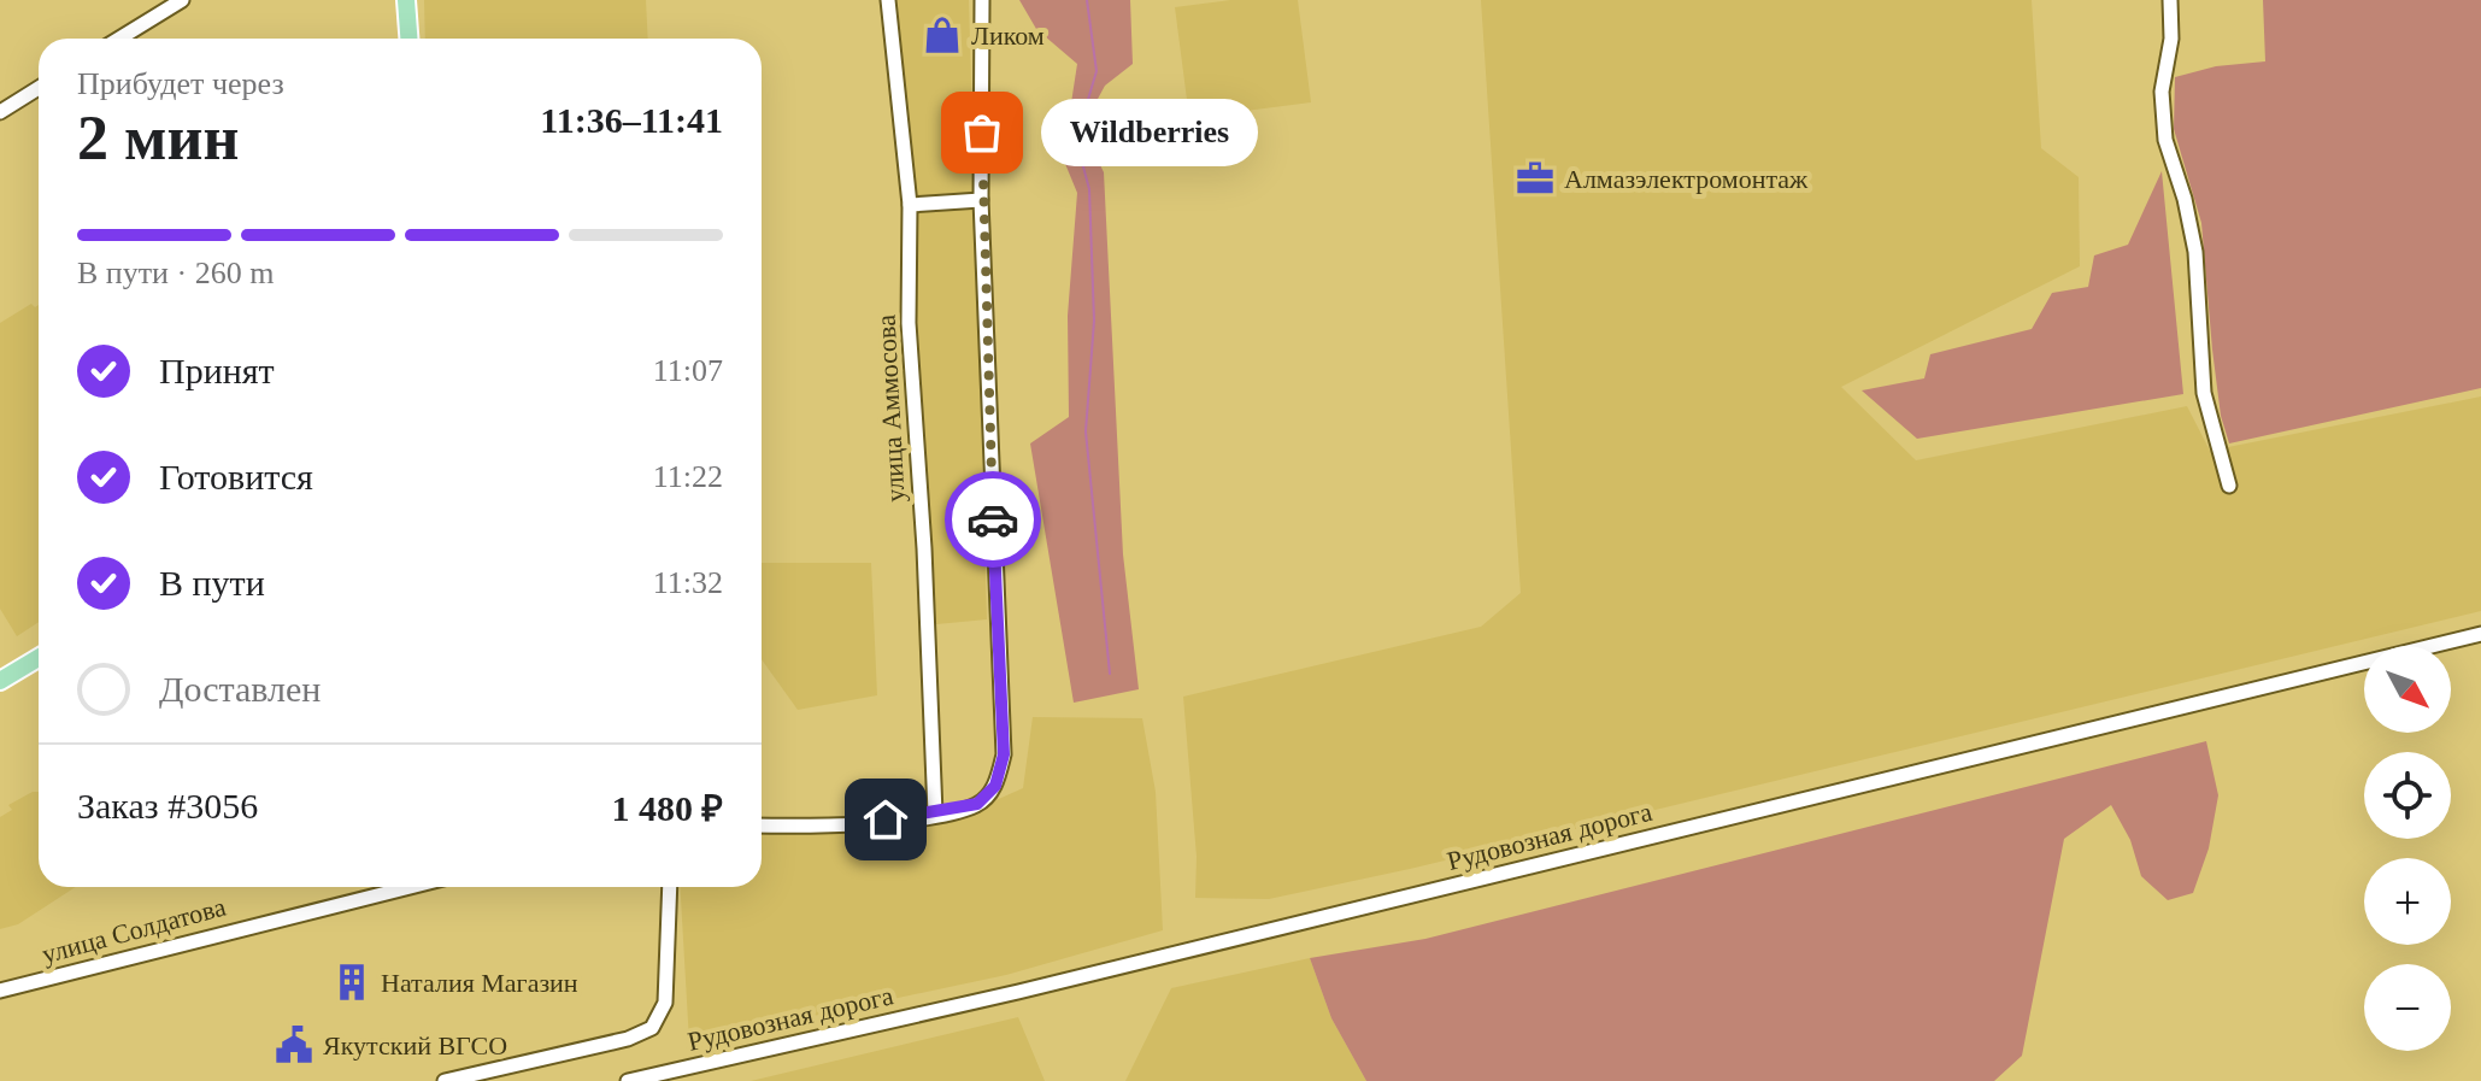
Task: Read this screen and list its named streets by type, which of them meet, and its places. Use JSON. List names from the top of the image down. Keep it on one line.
{"streets":{"street":["улица Аммосова","Рудовозная дорога","улица Солдатова"]},"places":{"shop":["Ликом"],"other":["Wildberries"],"office":["Алмазэлектромонтаж"],"building":["Наталия Магазин"],"public building":["Якутский ВГСО"]},"north":"bottom right","page":{"heading":["2 мин","Прибудет через","11:36–11:41"],"panel":["Заказ #3056","1 480 ₽"],"bubble":"Wildberries","bar":"В пути · 260 m","list":[["Принят","11:07"],["Готовится","11:22"],["В пути","11:32"],"Доставлен"],"map_buttons":["+","−"]}}
